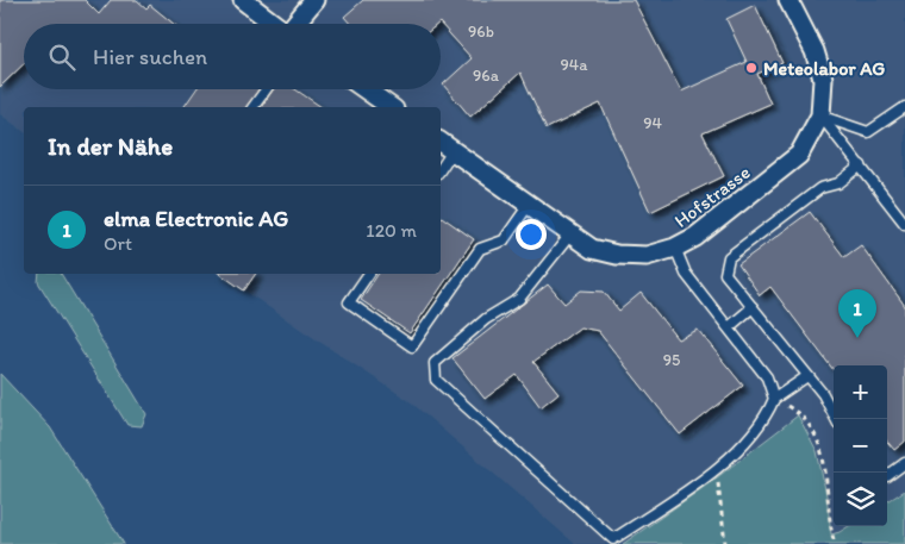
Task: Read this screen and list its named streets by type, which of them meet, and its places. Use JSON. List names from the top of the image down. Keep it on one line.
{"streets":{"street":["Hofstrasse"]},"places":["Meteolabor AG"],"house_numbers":["96b","94a","96a","94","95"],"page":{"search":"Hier suchen","heading":"In der Nähe","list":[{"mark":"1","name":"elma Electronic AG","note":"Ort","value":"120 m"}],"pins":"1","map_buttons":["+","−"]}}
